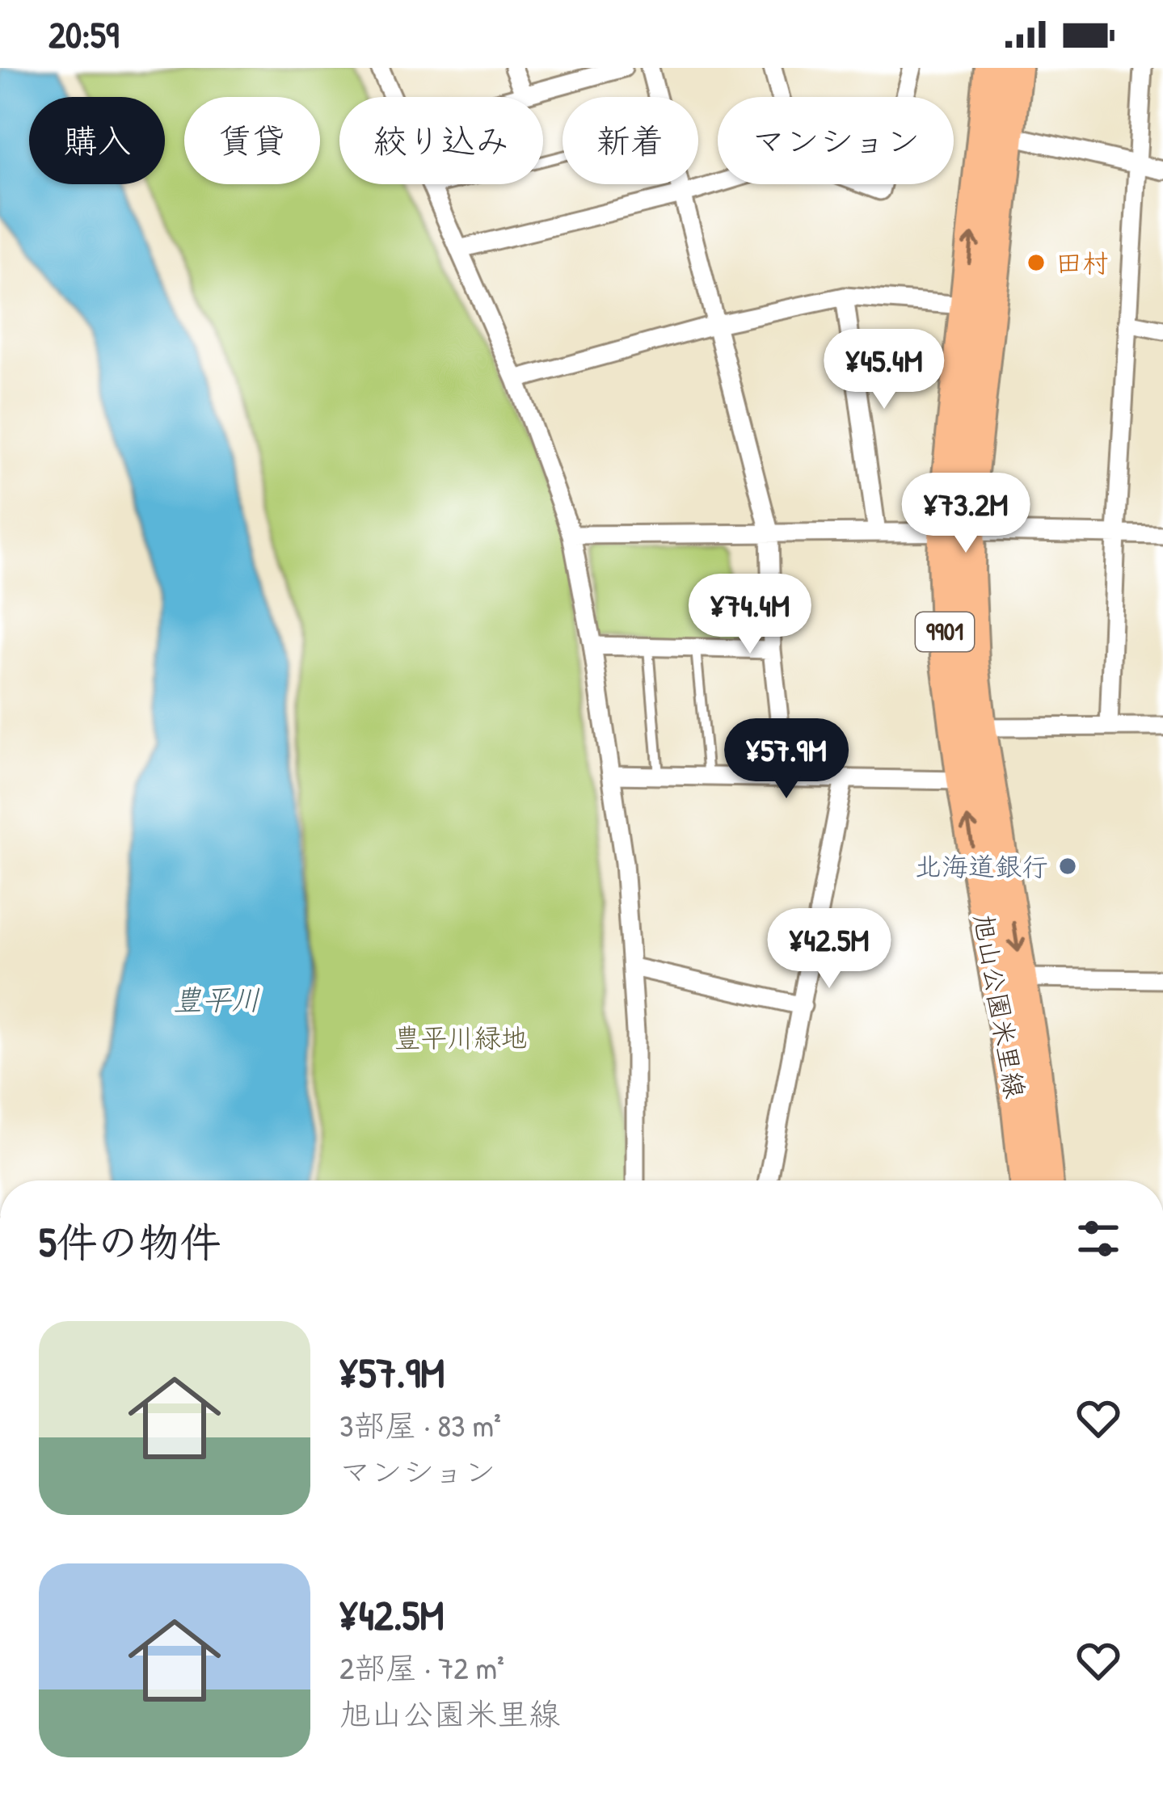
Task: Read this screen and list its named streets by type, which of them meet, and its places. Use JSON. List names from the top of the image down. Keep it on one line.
{"streets":{"main road":["9901","旭山公園米里線"]},"water":["豊平川"],"parks":["豊平川緑地"],"places":["田村","北海道銀行"],"page":{"status":"20:59","chip":["購入","賃貸","絞り込み","新着","マンション"],"price":["¥45.4M","¥73.2M","¥74.4M","¥57.9M","¥42.5M"],"heading":"5件の物件","list":[{"name":"¥57.9M","note":"3部屋 · 83 m² · マンション"},{"name":"¥42.5M","note":"2部屋 · 72 m² · 旭山公園米里線"}]}}
